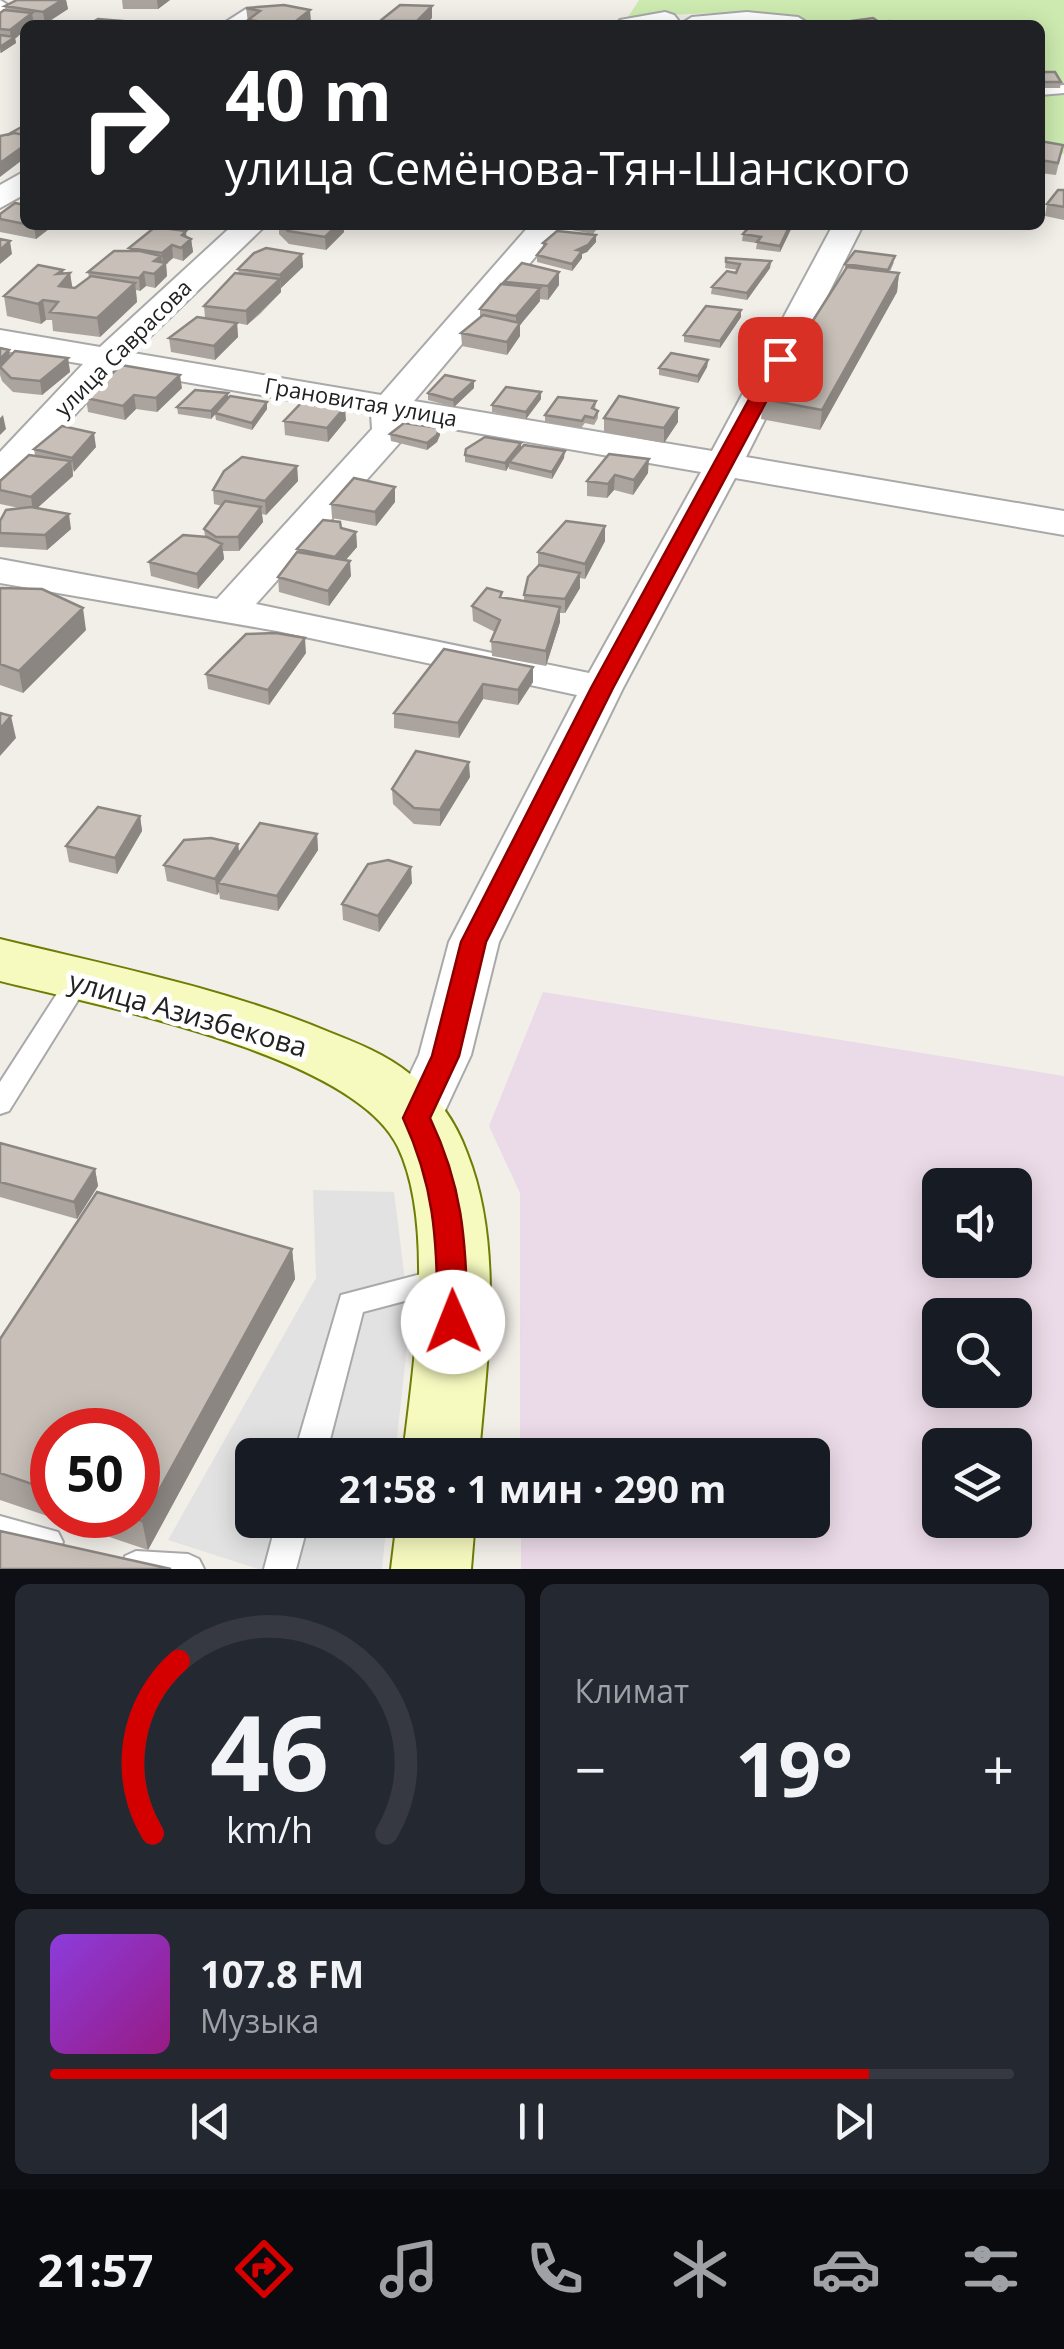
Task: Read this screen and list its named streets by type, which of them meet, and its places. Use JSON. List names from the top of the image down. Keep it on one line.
{"streets":{"main road":["улица Азизбекова"],"street":["улица Саврасова","Грановитая улица"]},"crossings":[["улица Саврасова","Грановитая улица"]],"page":{"turn":["40 m","улица Семёнова-Тян-Шанского"],"limit":"50","trip":"21:58 · 1 мин · 290 m","tile":"Климат","heat":["−","19°","+"],"song":["107.8 FM","Музыка"],"tabs":"21:57","gauge":["46","km/h"]}}
